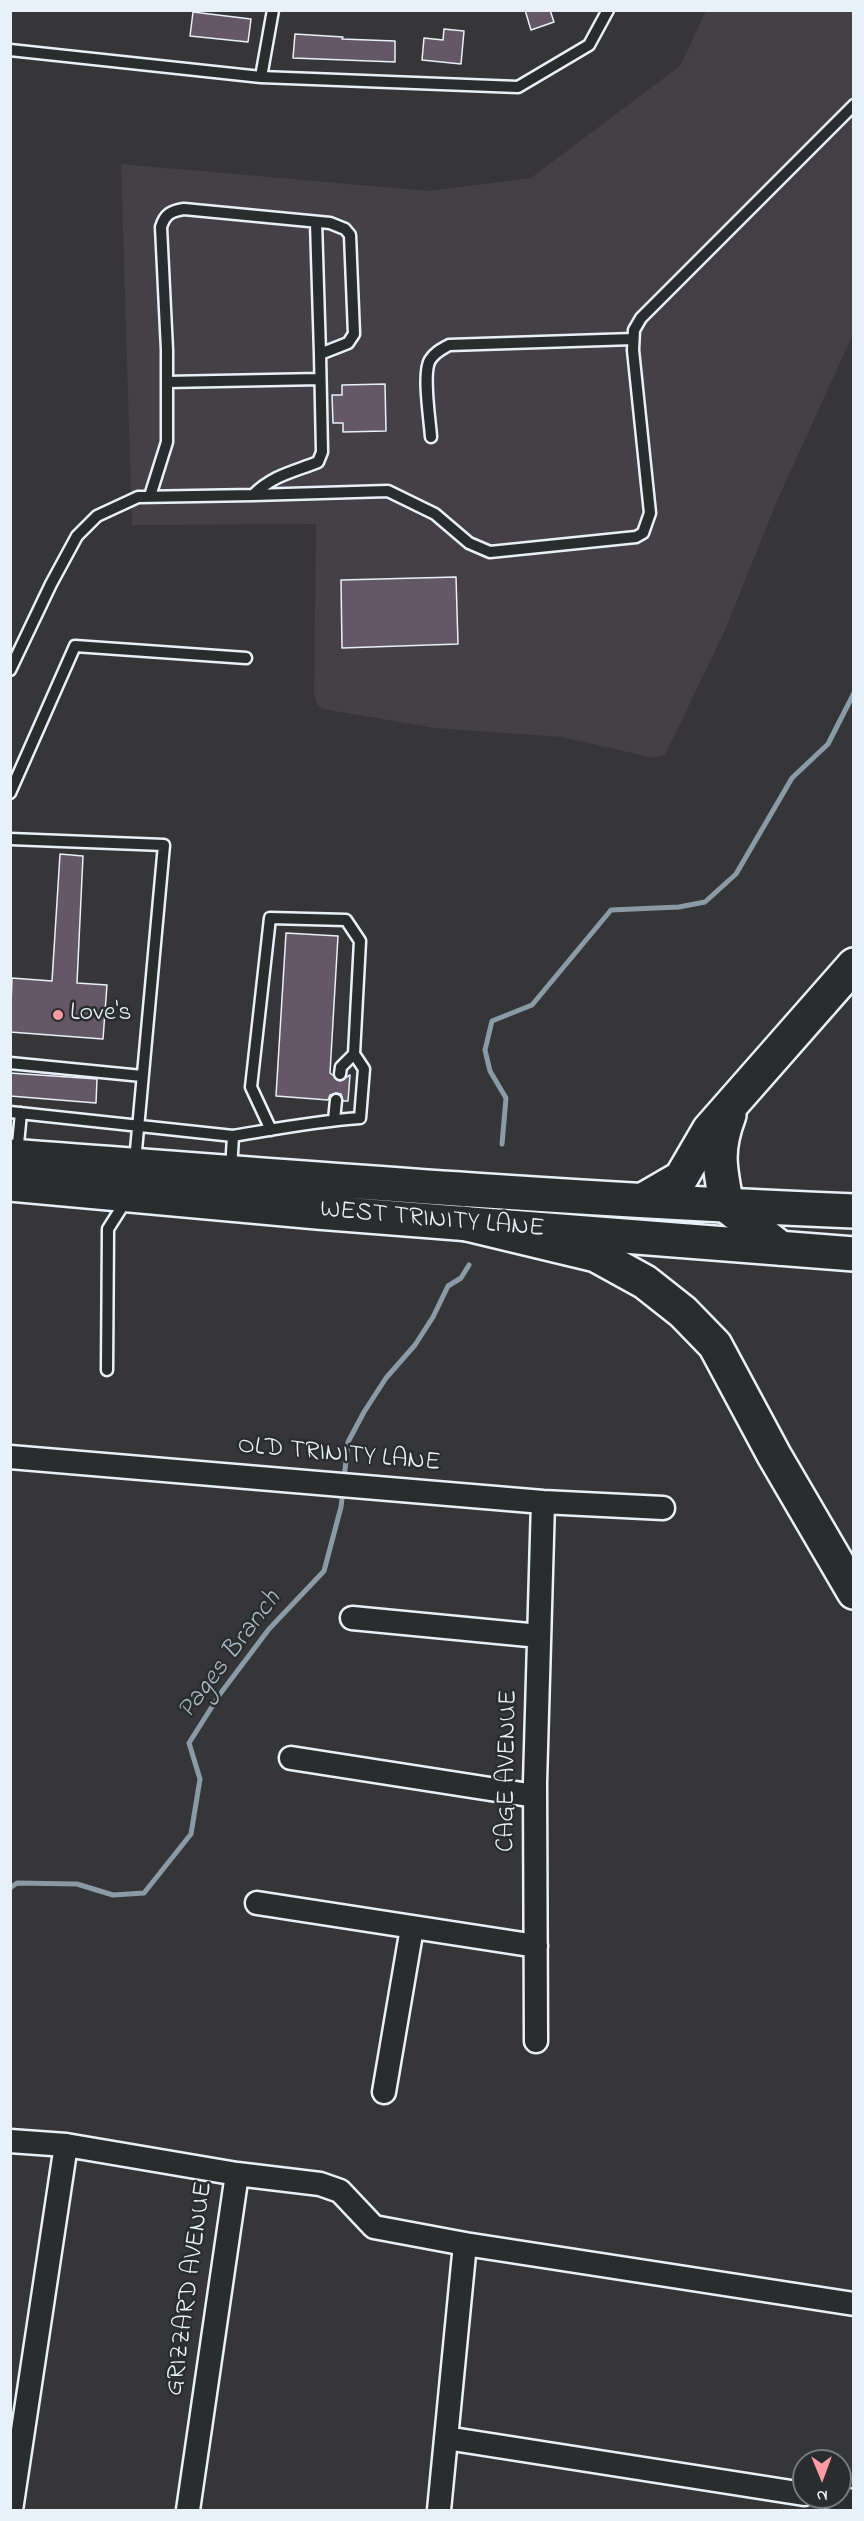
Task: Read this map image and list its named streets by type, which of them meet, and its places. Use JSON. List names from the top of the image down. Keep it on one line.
{"streets":{"main road":["WEST TRINITY LANE"],"street":["OLD TRINITY LANE","CAGE AVENUE","GRIZZARD AVENUE"]},"crossings":[["OLD TRINITY LANE","CAGE AVENUE"]],"water":["Pages Branch"],"places":["Love's"],"north":"bottom"}
